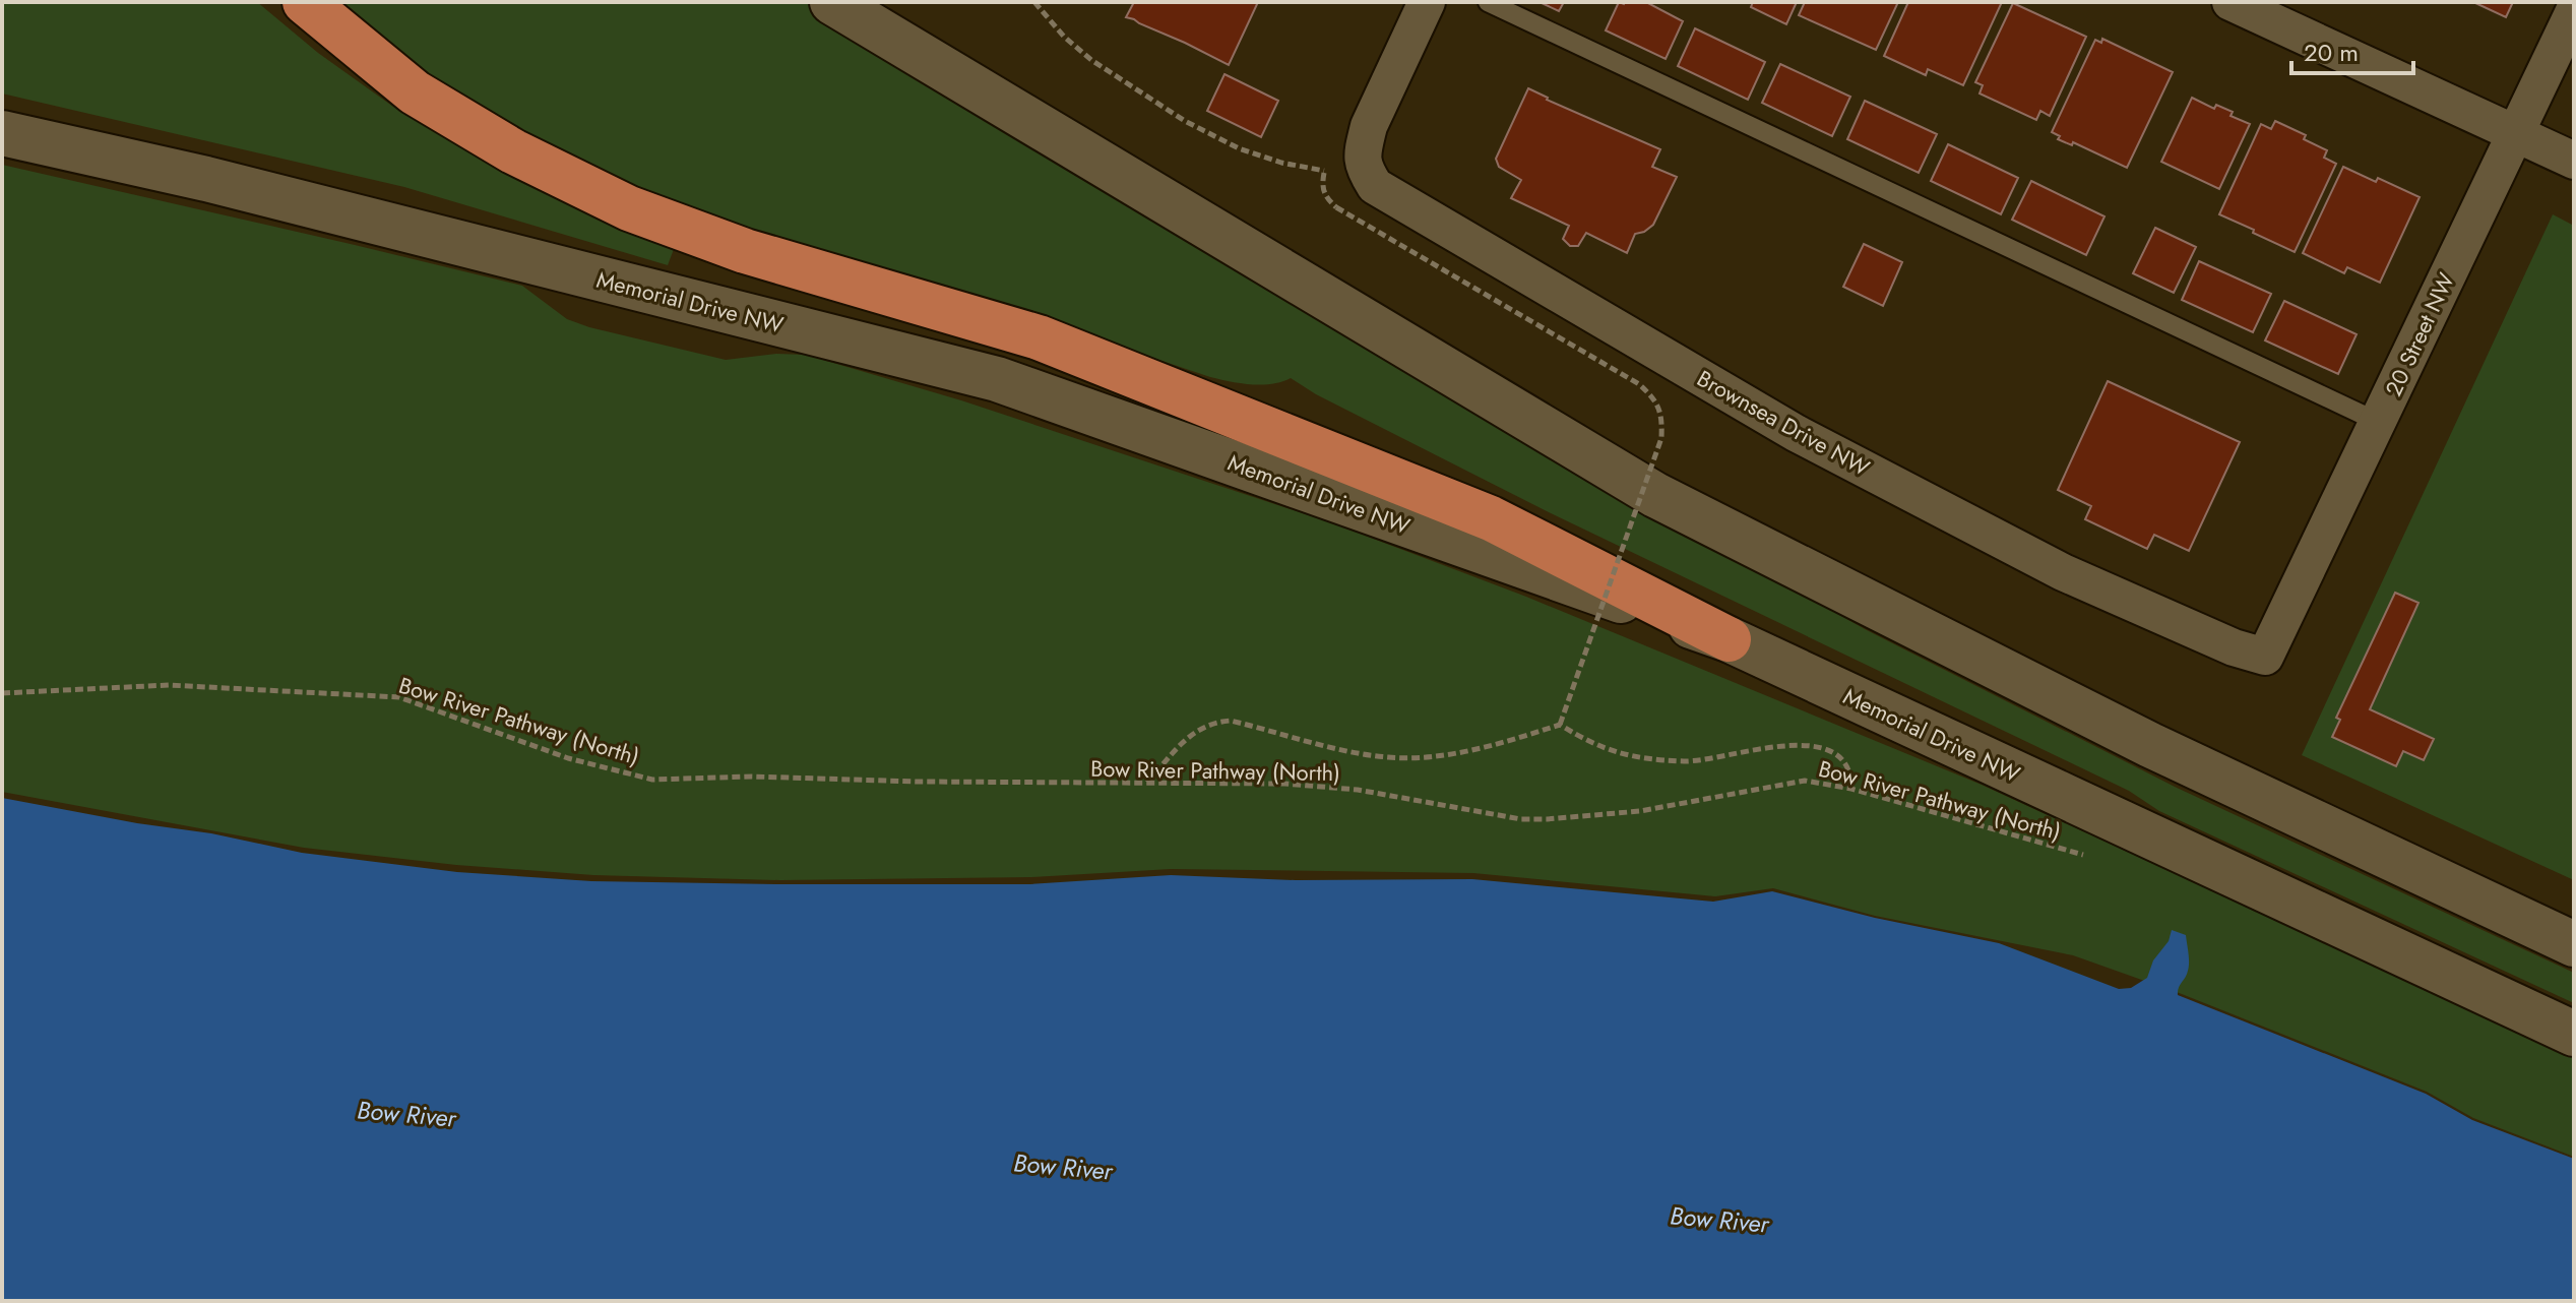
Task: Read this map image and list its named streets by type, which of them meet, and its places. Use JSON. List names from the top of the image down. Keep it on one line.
{"streets":{"main road":["Memorial Drive NW"],"street":["20 Street NW","Brownsea Drive NW"],"path":["Bow River Pathway (North)"]},"crossings":[["20 Street NW","Brownsea Drive NW"]],"water":["Bow River"],"scale_bar":"20 m"}
